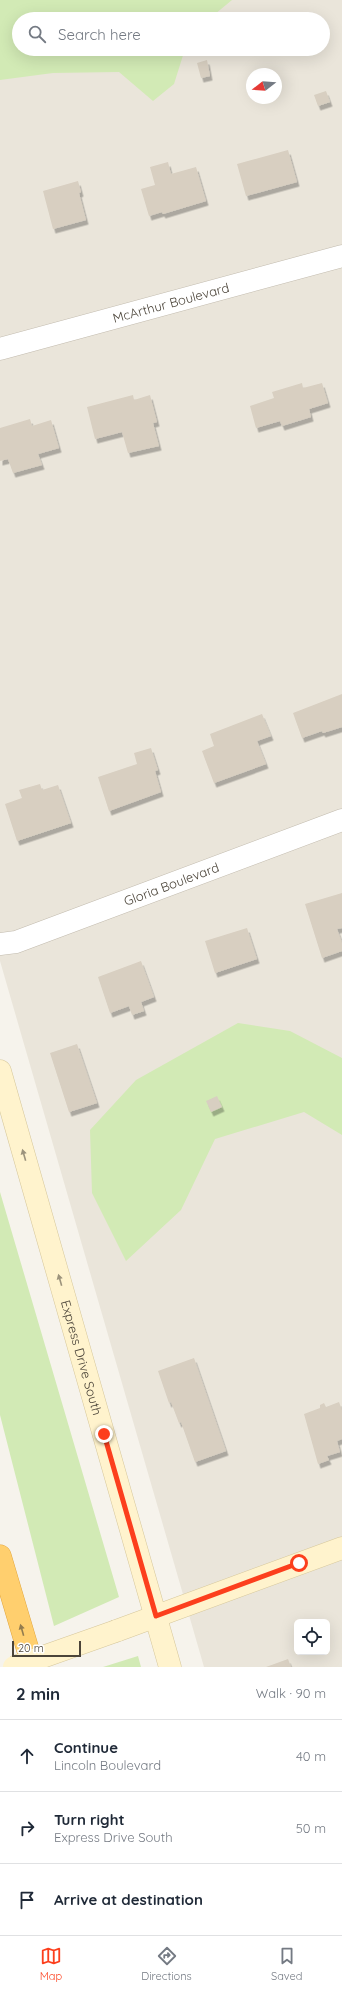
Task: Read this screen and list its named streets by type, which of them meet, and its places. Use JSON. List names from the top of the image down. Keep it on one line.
{"streets":{"main road":["Express Drive South"],"street":["McArthur Boulevard","Gloria Boulevard"]},"one_way":["Express Drive South"],"scale_bar":"20 m","north":"left","page":{"search":"Search here","scale":"20 m","heading":["2 min","Walk · 90 m"],"list":[["Continue","Lincoln Boulevard","40 m"],["Turn right","Express Drive South","50 m"],"Arrive at destination"],"nav":["Map","Directions","Saved"]}}
